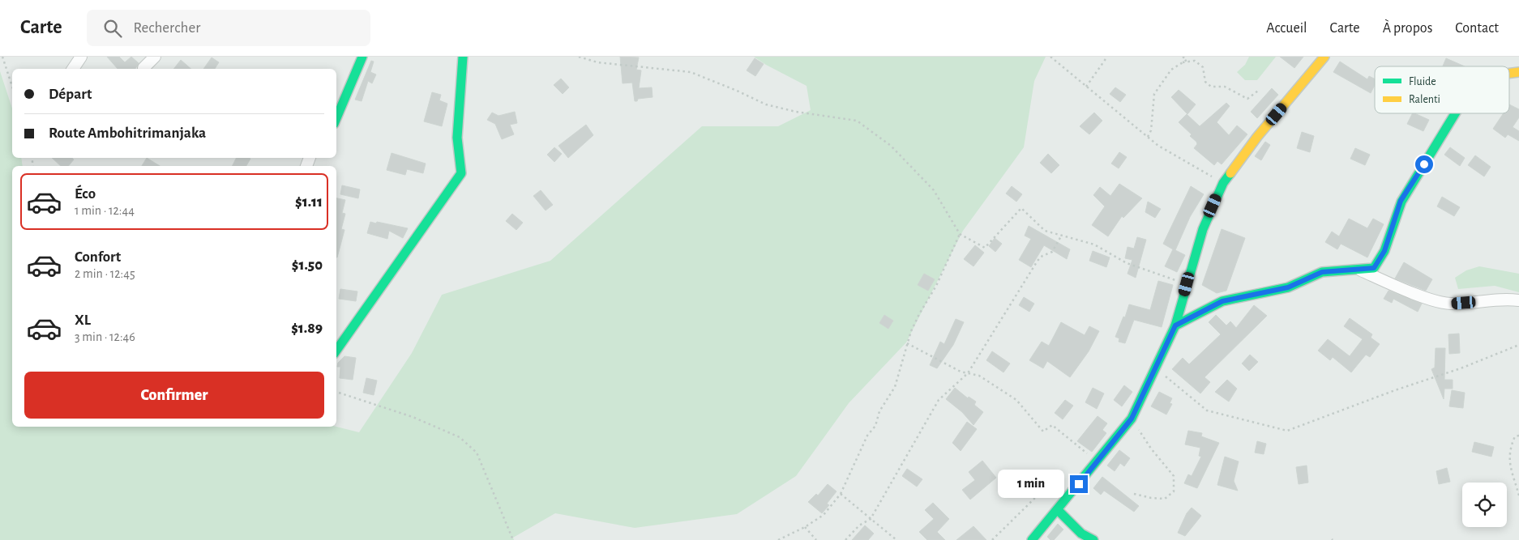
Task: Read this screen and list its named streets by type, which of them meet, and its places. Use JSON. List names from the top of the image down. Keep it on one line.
{"legend":["Fluide","Ralenti"],"page":{"header":"Carte","search":"Rechercher","nav":["Accueil","Carte","À propos","Contact"],"banner":["Départ","Route Ambohitrimanjaka"],"list":[{"name":"Éco","note":"1 min · 12:44","value":"$1.11"},{"name":"Confort","note":"2 min · 12:45","value":"$1.50"},{"name":"XL","note":"3 min · 12:46","value":"$1.89"}],"buttons":"Confirmer","bubble":"1 min"}}
